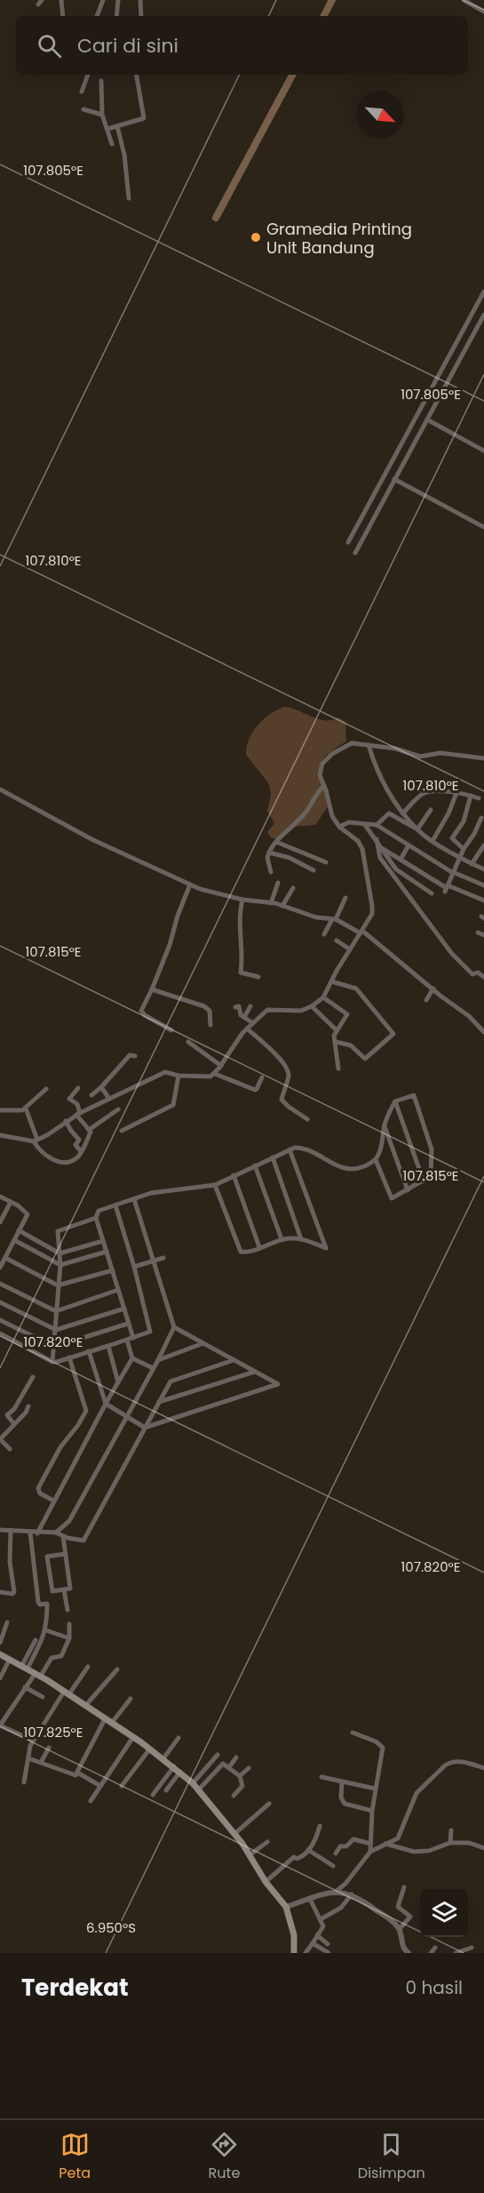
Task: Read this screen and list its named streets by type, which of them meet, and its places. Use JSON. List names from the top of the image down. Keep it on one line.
{"places":["Gramedia Printing Unit Bandung"],"north":"bottom right","page":{"search":"Cari di sini","heading":["Terdekat","0 hasil"],"nav":["Peta","Rute","Disimpan"]},"coordinates":["107.805°E","107.810°E","107.815°E","107.820°E","107.825°E","6.950°S"]}
